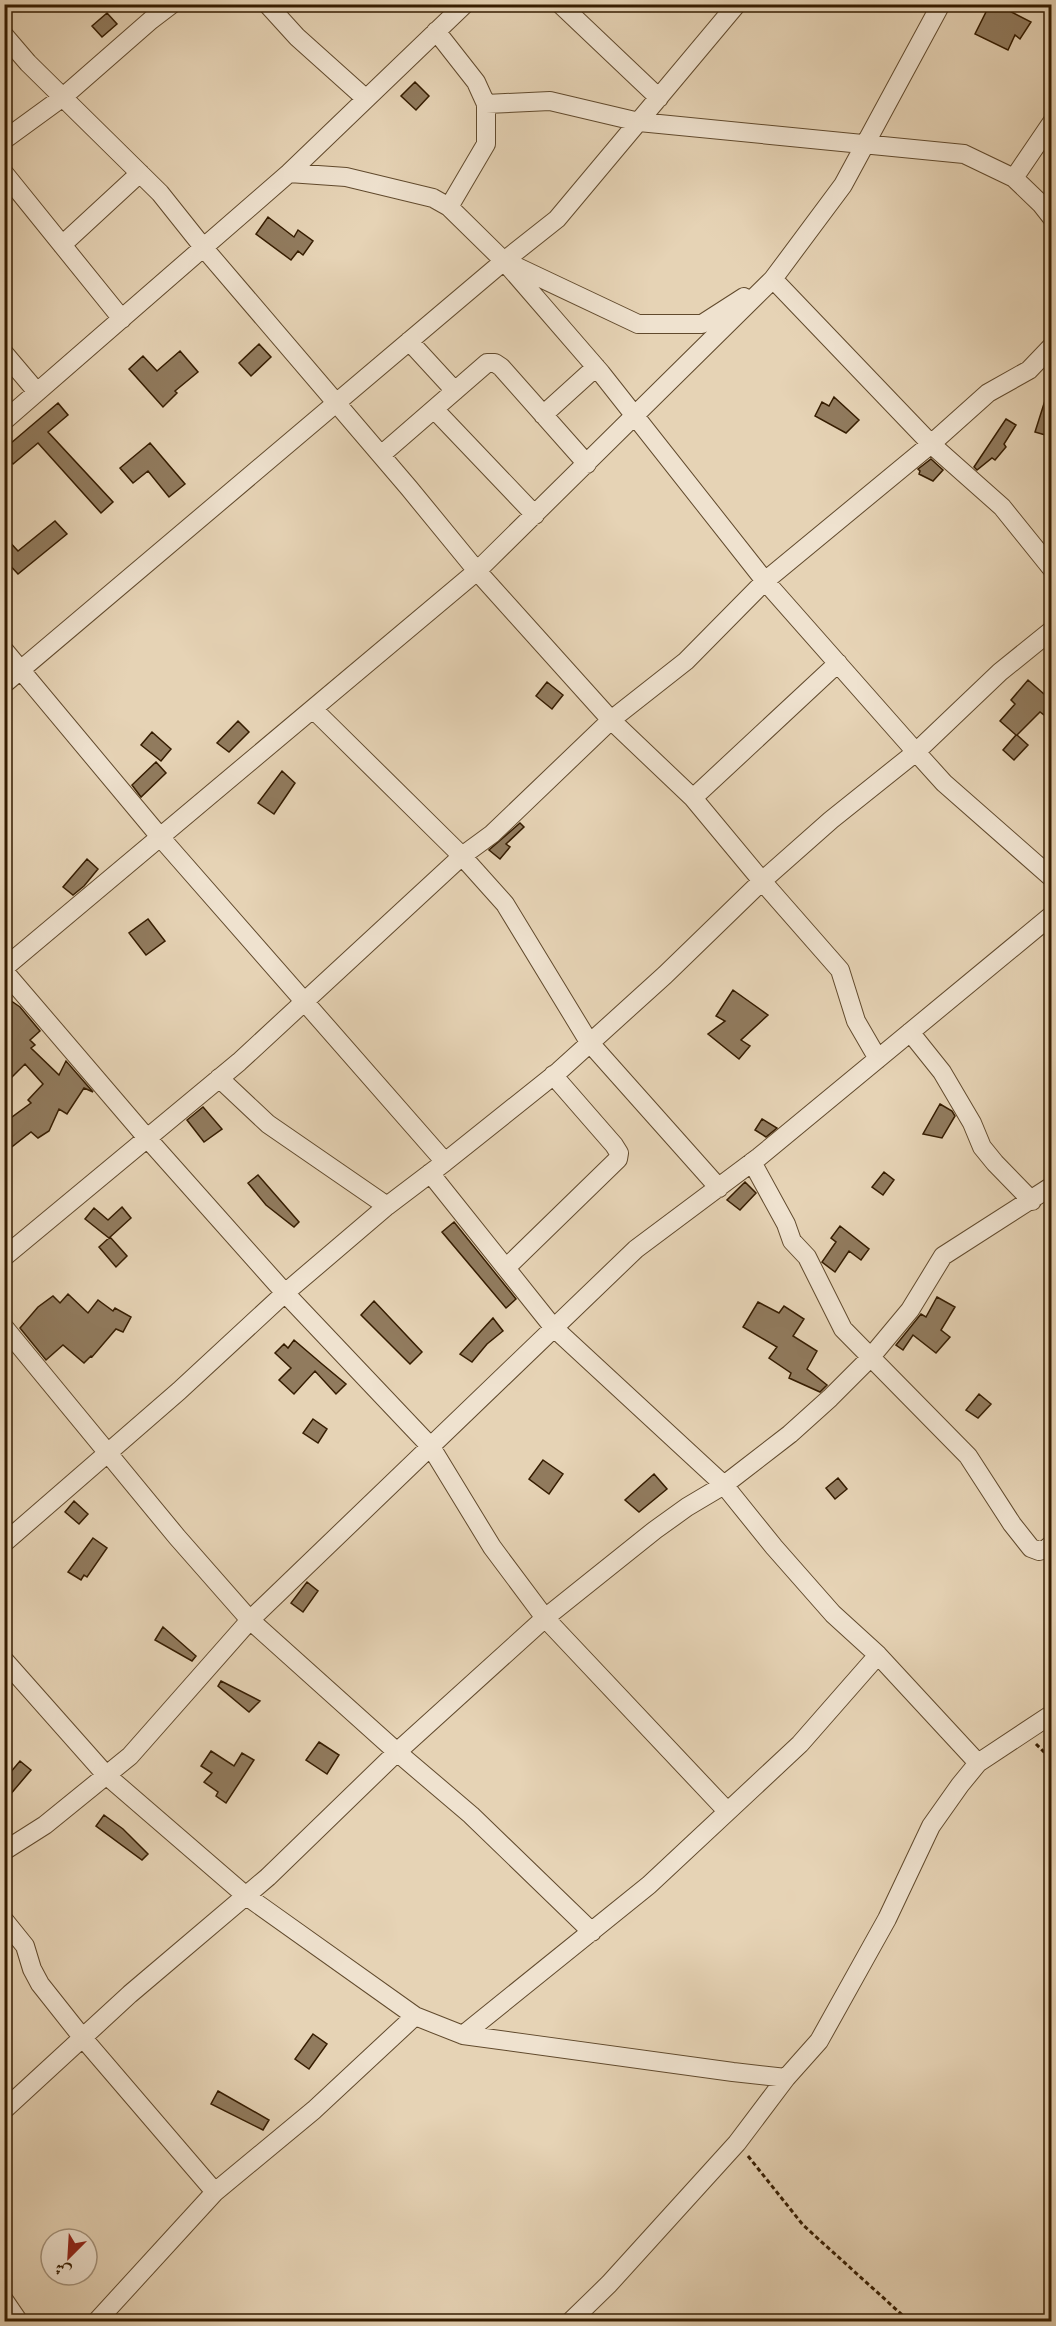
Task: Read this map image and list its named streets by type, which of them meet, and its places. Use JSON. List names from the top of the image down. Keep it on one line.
{"north":"bottom left"}
